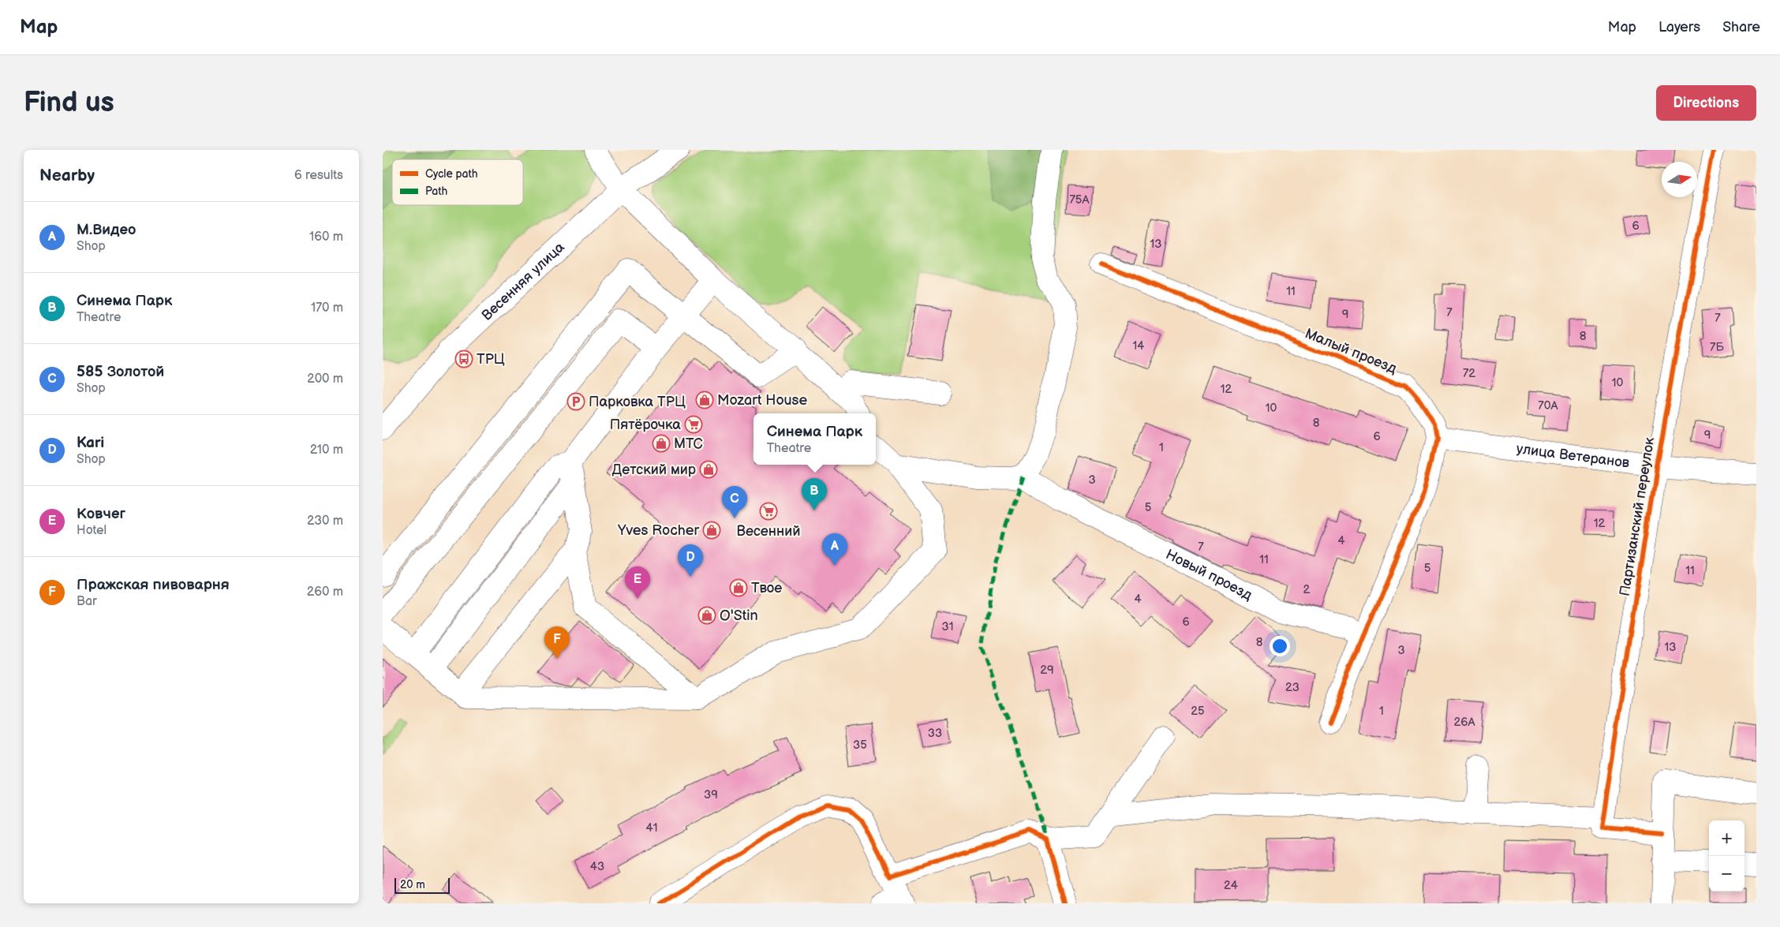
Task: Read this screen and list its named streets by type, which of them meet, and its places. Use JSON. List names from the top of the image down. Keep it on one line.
{"streets":{"street":["Весенняя улица","Малый проезд","улица Ветеранов","Партизанский переулок","Новый проезд"]},"crossings":[["Малый проезд","улица Ветеранов"],["улица Ветеранов","Партизанский переулок"]],"places":{"bus stop":["ТРЦ"],"shop":["Mozart House","МТС","Детский мир","Yves Rocher","Твое","O'Stin"],"parking":["Парковка ТРЦ"],"supermarket":["Пятёрочка","Весенний"]},"house_numbers":["75А","6","13","11","7","9","7","8","14","7Б","72","10","12","70А","10","8","9","6","1","3","5","12","4","7","11","5","11","2","4","6","31","8","13","3","29","23","25","1","26А","33","35","39","41","43","24"],"legend":["Cycle path","Path"],"scale_bar":"20 m","north":"right","page":{"header":"Map","nav":["Map","Layers","Share"],"buttons":"Directions","title":"Find us","heading":["Nearby","6 results"],"list":[{"mark":"A","name":"М.Видео","note":"Shop","value":"160 m"},{"mark":"B","name":"Синема Парк","note":"Theatre","value":"170 m"},{"mark":"C","name":"585 Золотой","note":"Shop","value":"200 m"},{"mark":"D","name":"Kari","note":"Shop","value":"210 m"},{"mark":"E","name":"Ковчег","note":"Hotel","value":"230 m"},{"mark":"F","name":"Пражская пивоварня","note":"Bar","value":"260 m"}],"popup":["Синема Парк","Theatre"],"pins":["B","C","A","D","E","F"],"map_buttons":["+","−"],"scale":"20 m"}}
